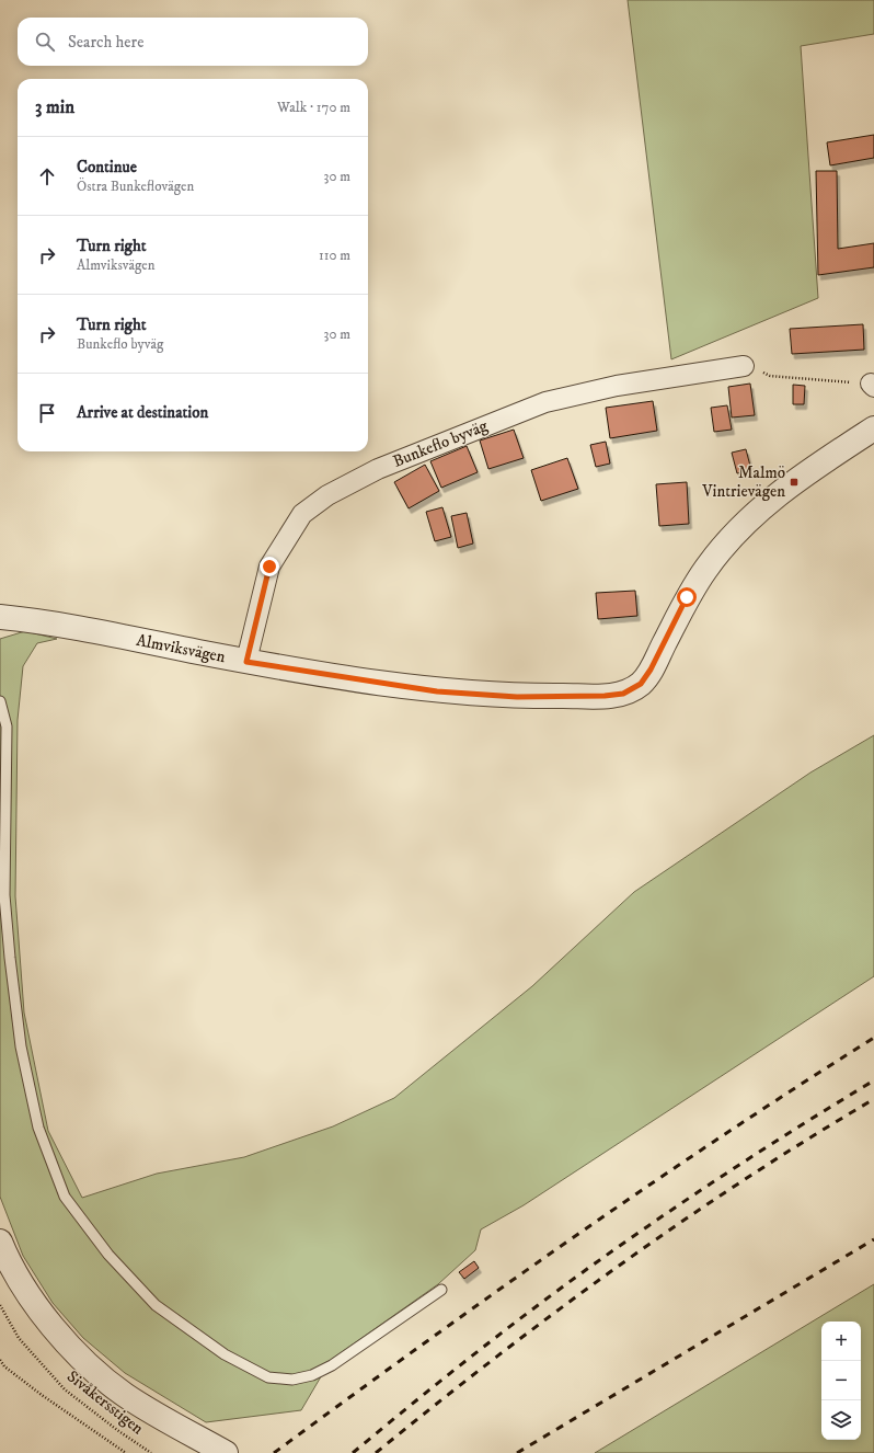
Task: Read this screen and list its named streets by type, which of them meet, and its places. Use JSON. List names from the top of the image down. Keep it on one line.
{"streets":{"street":["Bunkeflo byväg","Almviksvägen"],"path":["Sivåkersstigen"]},"crossings":[["Bunkeflo byväg","Almviksvägen"]],"places":{"transit":["Malmö Vintrievägen"]},"page":{"search":"Search here","heading":["3 min","Walk · 170 m"],"list":[["Continue","Östra Bunkeflovägen","30 m"],["Turn right","Almviksvägen","110 m"],["Turn right","Bunkeflo byväg","30 m"],"Arrive at destination"],"map_buttons":["+","−"]}}
